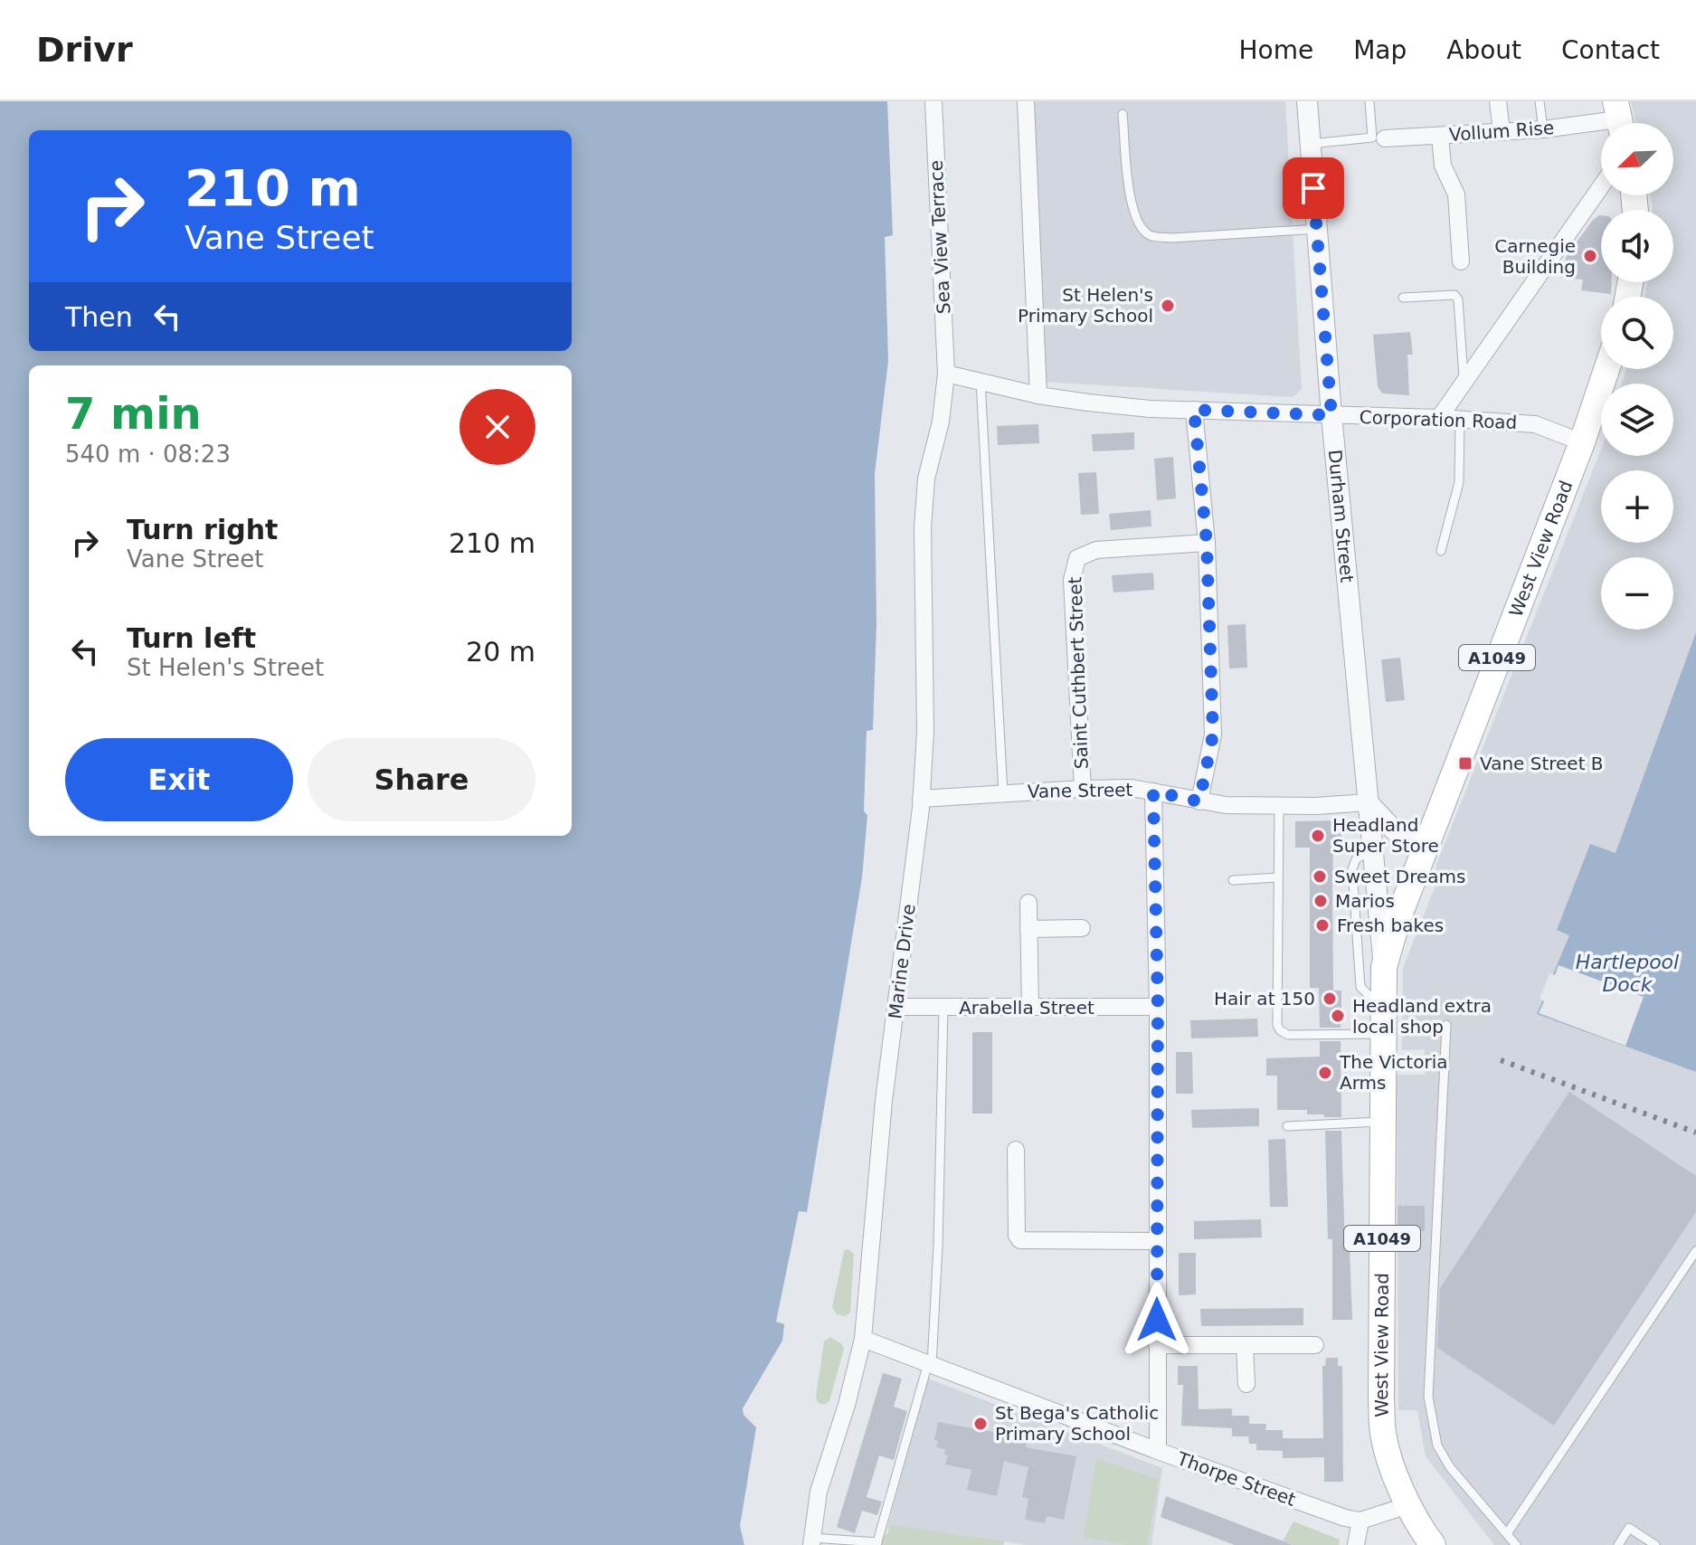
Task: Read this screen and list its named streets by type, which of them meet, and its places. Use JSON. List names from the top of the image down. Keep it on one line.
{"streets":{"main road":["West View Road","A1049"],"street":["Vollum Rise","Sea View Terrace","Corporation Road","Durham Street","Saint Cuthbert Street","Vane Street","Marine Drive","Arabella Street","Thorpe Street"]},"crossings":[["Sea View Terrace","Corporation Road"],["Sea View Terrace","Marine Drive"],["Corporation Road","Durham Street"],["Corporation Road","West View Road"],["Corporation Road","Marine Drive"],["Durham Street","West View Road"],["Durham Street","Vane Street"],["Saint Cuthbert Street","Vane Street"],["Vane Street","Marine Drive"],["Marine Drive","Arabella Street"],["Marine Drive","Thorpe Street"]],"water":["Hartlepool Dock"],"places":{"other":["Carnegie Building","St Helen's Primary School","Headland Super Store","Sweet Dreams","Marios","Fresh bakes","Hair at 150","Headland extra local shop","The Victoria Arms","St Bega's Catholic Primary School"],"transit":["Vane Street B"]},"north":"bottom left","page":{"header":"Drivr","nav":["Home","Map","About","Contact"],"map_buttons":["+","−"],"turn":["210 m","Vane Street"],"then":"Then","heading":["7 min","540 m · 08:23"],"list":[{"name":"Turn right","note":"Vane Street","value":"210 m"},{"name":"Turn left","note":"St Helen's Street","value":"20 m"}],"buttons":["Exit","Share"]}}
